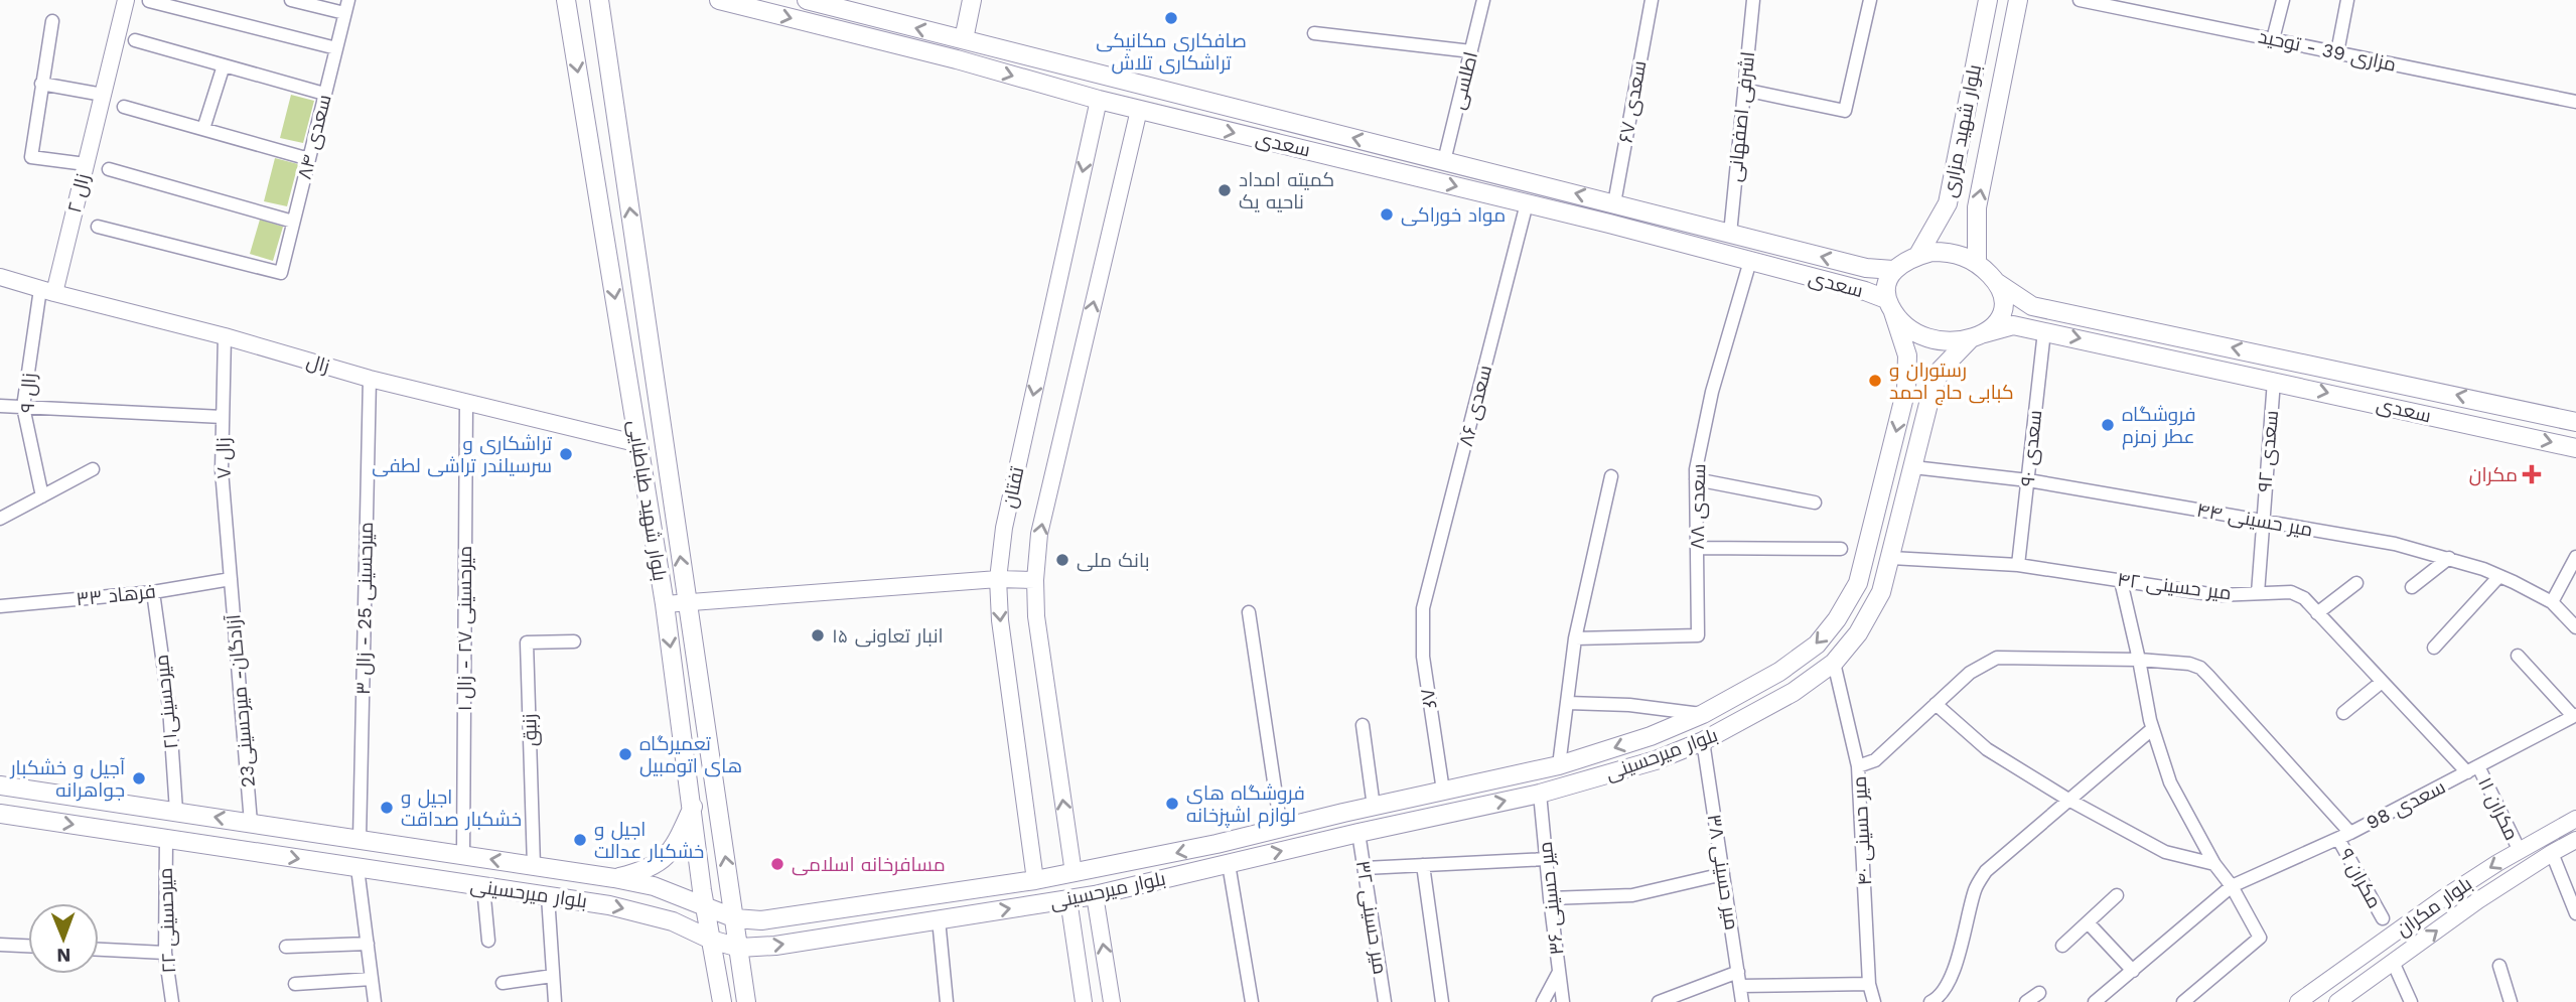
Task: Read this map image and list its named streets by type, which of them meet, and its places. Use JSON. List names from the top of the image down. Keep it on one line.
{"streets":{"main road":["بلوار شهید مزاری","سعدی","بلوار شهید طباطبایی","بلوار میرحسینی"],"street":["مزاری 39 - توحید","اطلسی","سعدی ۶۷","اشرفی اصفهانی","سعدی ۸۴","زال ۲","زال","زال ۹","سعدی ۸۶","سعدی ۹۰","سعدی ۹۲","زال ۷","تفتان","سعدی ۸۸","میر حسینی ۴۴","میر حسینی ۴۲","فرهاد ۳۳","میرحسینی 25 - زال ۳","میرحسینی ۲۷ - زال ۱","۸۶","آزادگان- میرحسینی23","میرحسینی۲۱","زنبق","سعدی 98","مکران ۱۱","میر حسینی ۴۰","میر حسینی ۳۸","مکران ۹","میر حسینی ۳۶","بلوار مکران","میر حسینی ۳۲","میرحسینی ۲۲"]},"crossings":[["اطلسی","سعدی"],["سعدی ۶۷","سعدی"],["اشرفی اصفهانی","سعدی"],["بلوار شهید مزاری","سعدی"],["بلوار شهید مزاری","بلوار میرحسینی"],["سعدی","سعدی ۸۶"],["سعدی","سعدی ۹۰"],["سعدی","سعدی ۹۲"],["سعدی","تفتان"],["سعدی","سعدی ۸۸"],["سعدی","بلوار میرحسینی"],["زال ۲","زال"],["زال ۲","زال ۹"],["زال","زال ۹"],["زال","زال ۷"],["زال","بلوار شهید طباطبایی"],["زال","میرحسینی 25 - زال ۳"],["زال","میرحسینی ۲۷ - زال ۱"],["سعدی ۸۶","۸۶"],["سعدی ۹۰","میر حسینی ۴۴"],["سعدی ۹۰","میر حسینی ۴۲"],["سعدی ۹۲","میر حسینی ۴۴"],["سعدی ۹۲","میر حسینی ۴۲"],["زال ۷","فرهاد ۳۳"],["زال ۷","آزادگان- میرحسینی23"],["تفتان","بلوار میرحسینی"],["بلوار شهید طباطبایی","بلوار میرحسینی"],["میر حسینی ۴۴","بلوار میرحسینی"],["میر حسینی ۴۲","بلوار میرحسینی"],["میر حسینی ۴۲","سعدی 98"],["میر حسینی ۴۲","مکران ۱۱"],["فرهاد ۳۳","آزادگان- میرحسینی23"],["فرهاد ۳۳","میرحسینی۲۱"],["میرحسینی 25 - زال ۳","بلوار میرحسینی"],["میرحسینی ۲۷ - زال ۱","بلوار میرحسینی"],["۸۶","بلوار میرحسینی"],["آزادگان- میرحسینی23","بلوار میرحسینی"],["میرحسینی۲۱","بلوار میرحسینی"],["زنبق","بلوار میرحسینی"],["بلوار میرحسینی","میر حسینی ۴۰"],["بلوار میرحسینی","میر حسینی ۳۸"],["بلوار میرحسینی","میر حسینی ۳۶"],["بلوار میرحسینی","میر حسینی ۳۲"],["بلوار میرحسینی","میرحسینی ۲۲"],["سعدی 98","مکران ۱۱"],["سعدی 98","مکران ۹"],["مکران ۱۱","بلوار مکران"],["میر حسینی ۴۰","مکران ۹"]],"places":{"other":["صافکاری مکانیکی تراشکاری تلاش","کمیته امداد ناحیه یک","مواد خوراکی","رستوران و کبابی حاج احمد","فروشگاه عطر زمزم","تراشکاری و سرسیلندر تراشی لطفی","بانک ملی","انبار تعاونی ۱۵","تعمیرگاه های اتومبیل","آجیل و خشکبار جواهرانه","فروشگاه های لوازم اشپزخانه","اجیل و خشکبار صداقت","اجیل و خشکبار عدالت","مسافرخانه اسلامی"],"health":["مکران"]},"north":"bottom"}
